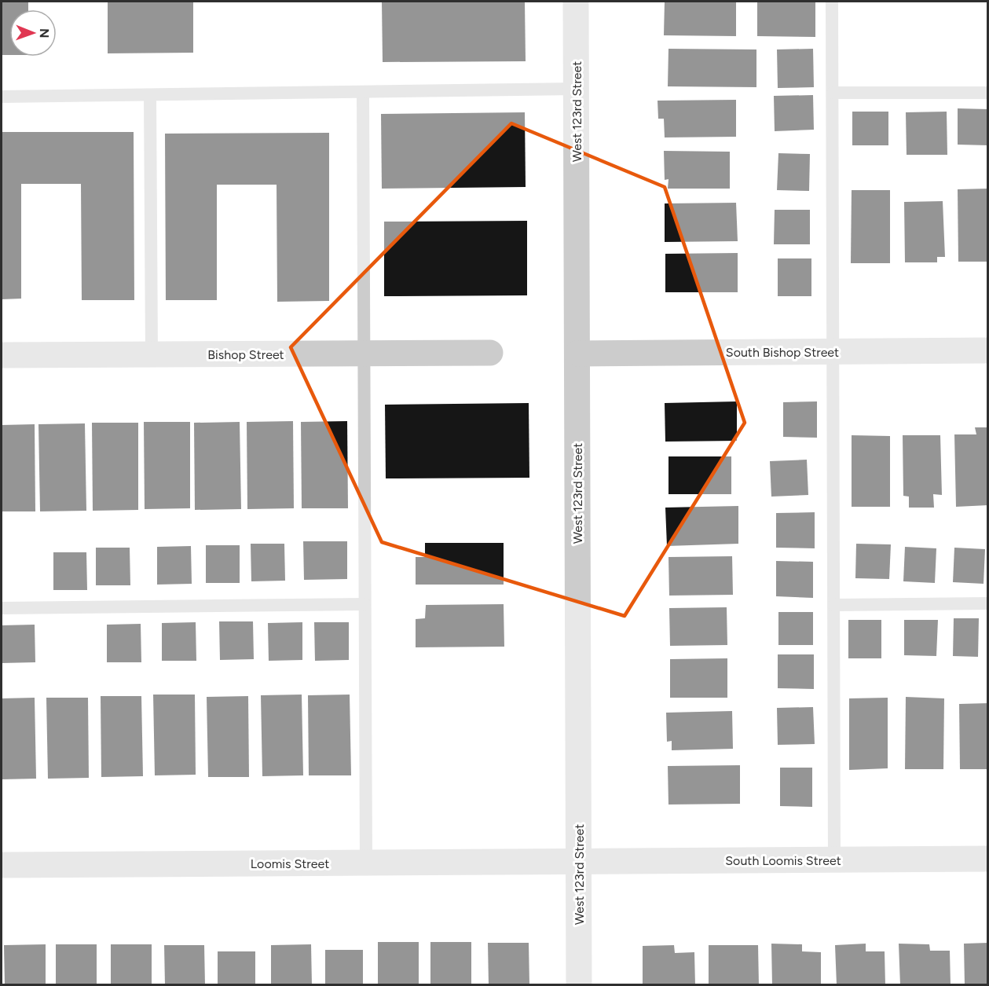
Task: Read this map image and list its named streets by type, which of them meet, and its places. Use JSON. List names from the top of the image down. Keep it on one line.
{"streets":{"street":["West 123rd Street","South Bishop Street","Bishop Street","South Loomis Street","Loomis Street"]},"crossings":[["West 123rd Street","South Bishop Street"],["West 123rd Street","South Loomis Street"],["West 123rd Street","Loomis Street"],["South Loomis Street","Loomis Street"]],"north":"right"}
